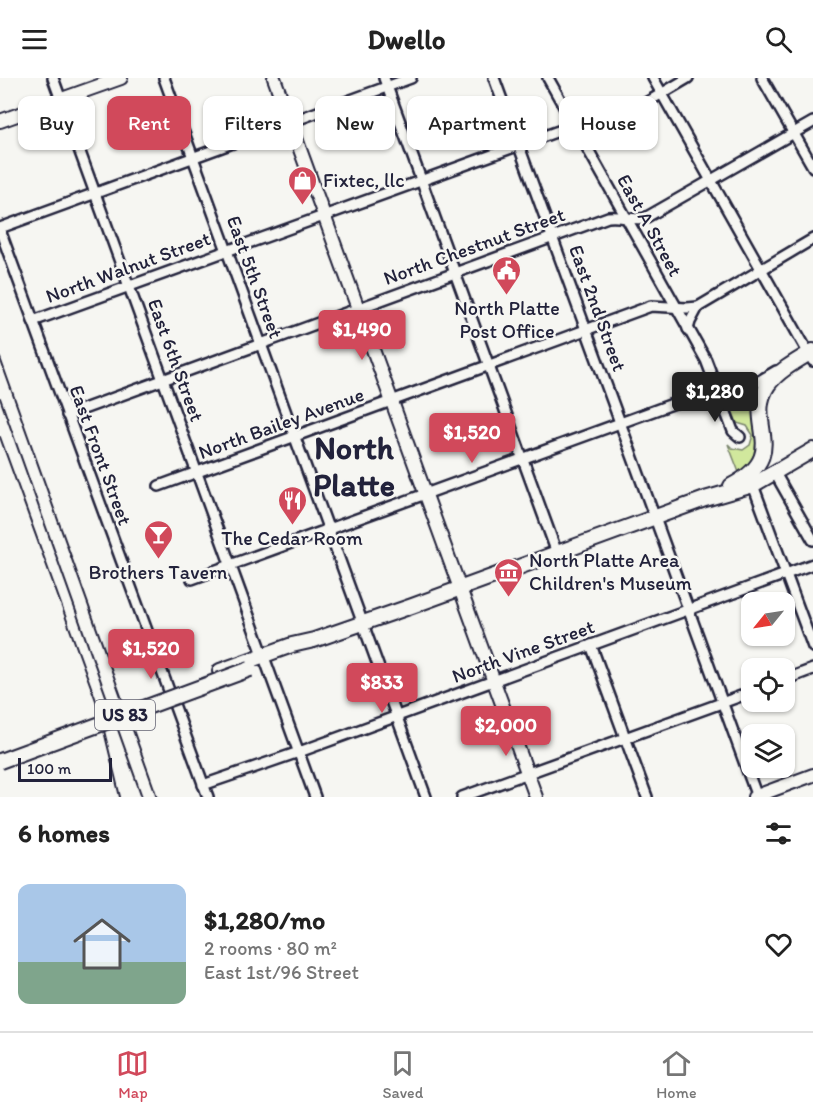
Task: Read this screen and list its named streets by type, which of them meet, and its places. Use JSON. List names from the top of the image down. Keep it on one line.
{"streets":{"highway":["US 83"],"street":["East A Street","North Chestnut Street","North Walnut Street","East 5th Street","East 2nd Street","East 6th Street","North Bailey Avenue","East Front Street","North Vine Street"]},"crossings":[["East A Street","North Chestnut Street"],["East A Street","North Bailey Avenue"],["North Chestnut Street","East 5th Street"],["North Chestnut Street","East 2nd Street"],["North Chestnut Street","East 6th Street"],["North Chestnut Street","East Front Street"],["North Walnut Street","East 5th Street"],["North Walnut Street","East 6th Street"],["North Walnut Street","East Front Street"],["East 5th Street","North Bailey Avenue"],["East 5th Street","North Vine Street"],["East 5th Street","US 83"],["East 2nd Street","North Bailey Avenue"],["East 2nd Street","North Vine Street"],["East 2nd Street","US 83"],["East 6th Street","North Bailey Avenue"],["East 6th Street","North Vine Street"],["East 6th Street","US 83"],["East Front Street","North Vine Street"]],"districts":["North Platte"],"places":{"shop":["Fixtec, llc"],"public building":["North Platte Post Office"],"restaurant":["The Cedar Room"],"bar":["Brothers Tavern"],"museum":["North Platte Area Children's Museum"]},"scale_bar":"100 m","north":"bottom left","page":{"header":"Dwello","chip":["Buy","Rent","Filters","New","Apartment","House"],"price":["$1,490","$1,280","$1,520","$1,520","$833","$2,000"],"scale":"100 m","heading":"6 homes","list":[{"name":"$1,280/mo","note":"2 rooms · 80 m² · East 1st/96 Street"}],"tabs":["Map","Saved","Home"]}}
